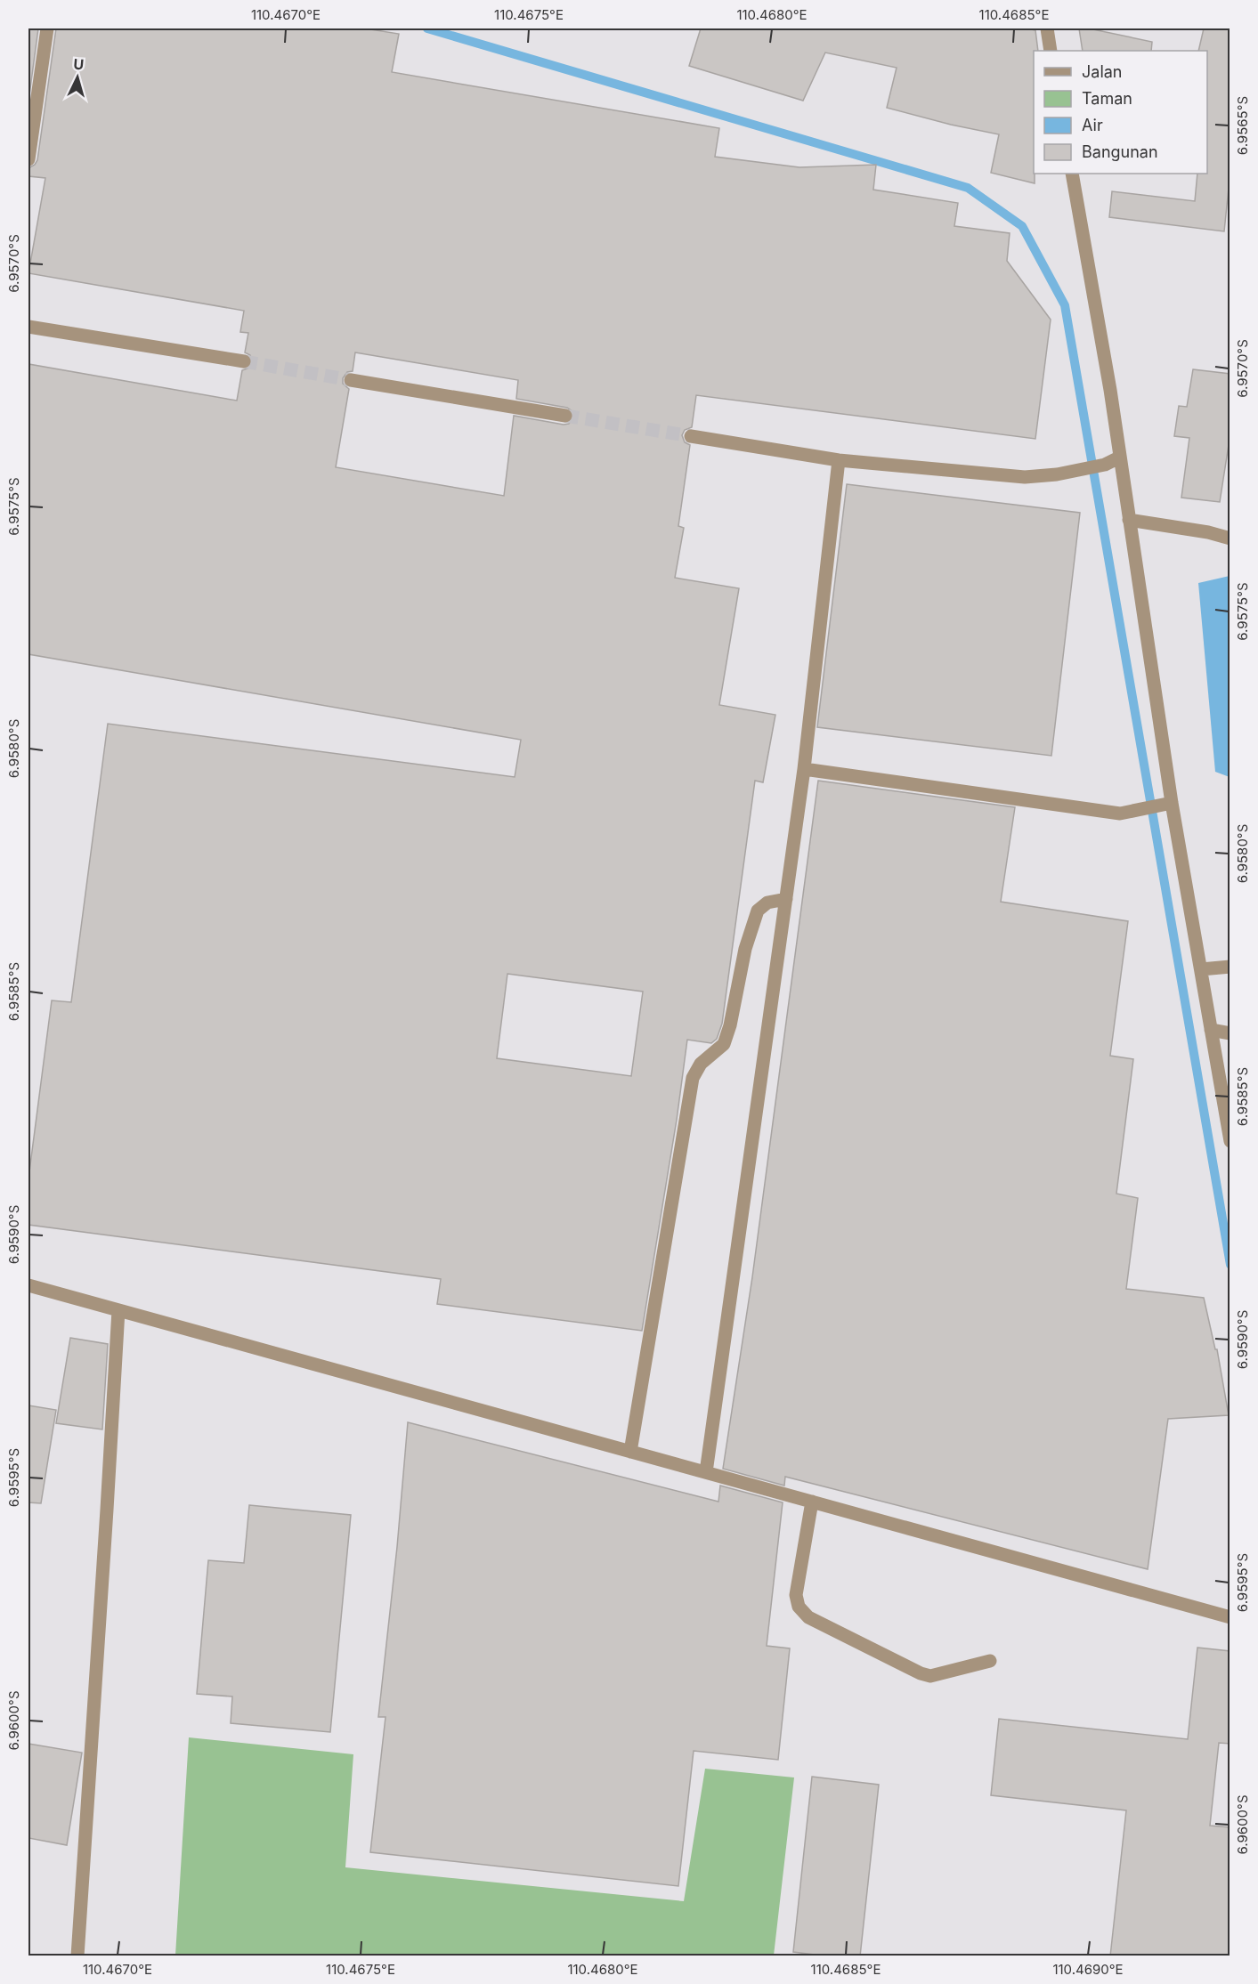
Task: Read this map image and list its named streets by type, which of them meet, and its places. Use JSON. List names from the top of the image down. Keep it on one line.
{"legend":["Jalan","Taman","Air","Bangunan"],"north":"top","coordinates":["110.4670°E","110.4675°E","110.4680°E","110.4685°E","6.9565°S","6.9570°S","6.9575°S","6.9580°S","6.9585°S","6.9590°S","6.9595°S","6.9600°S","110.4690°E"]}
